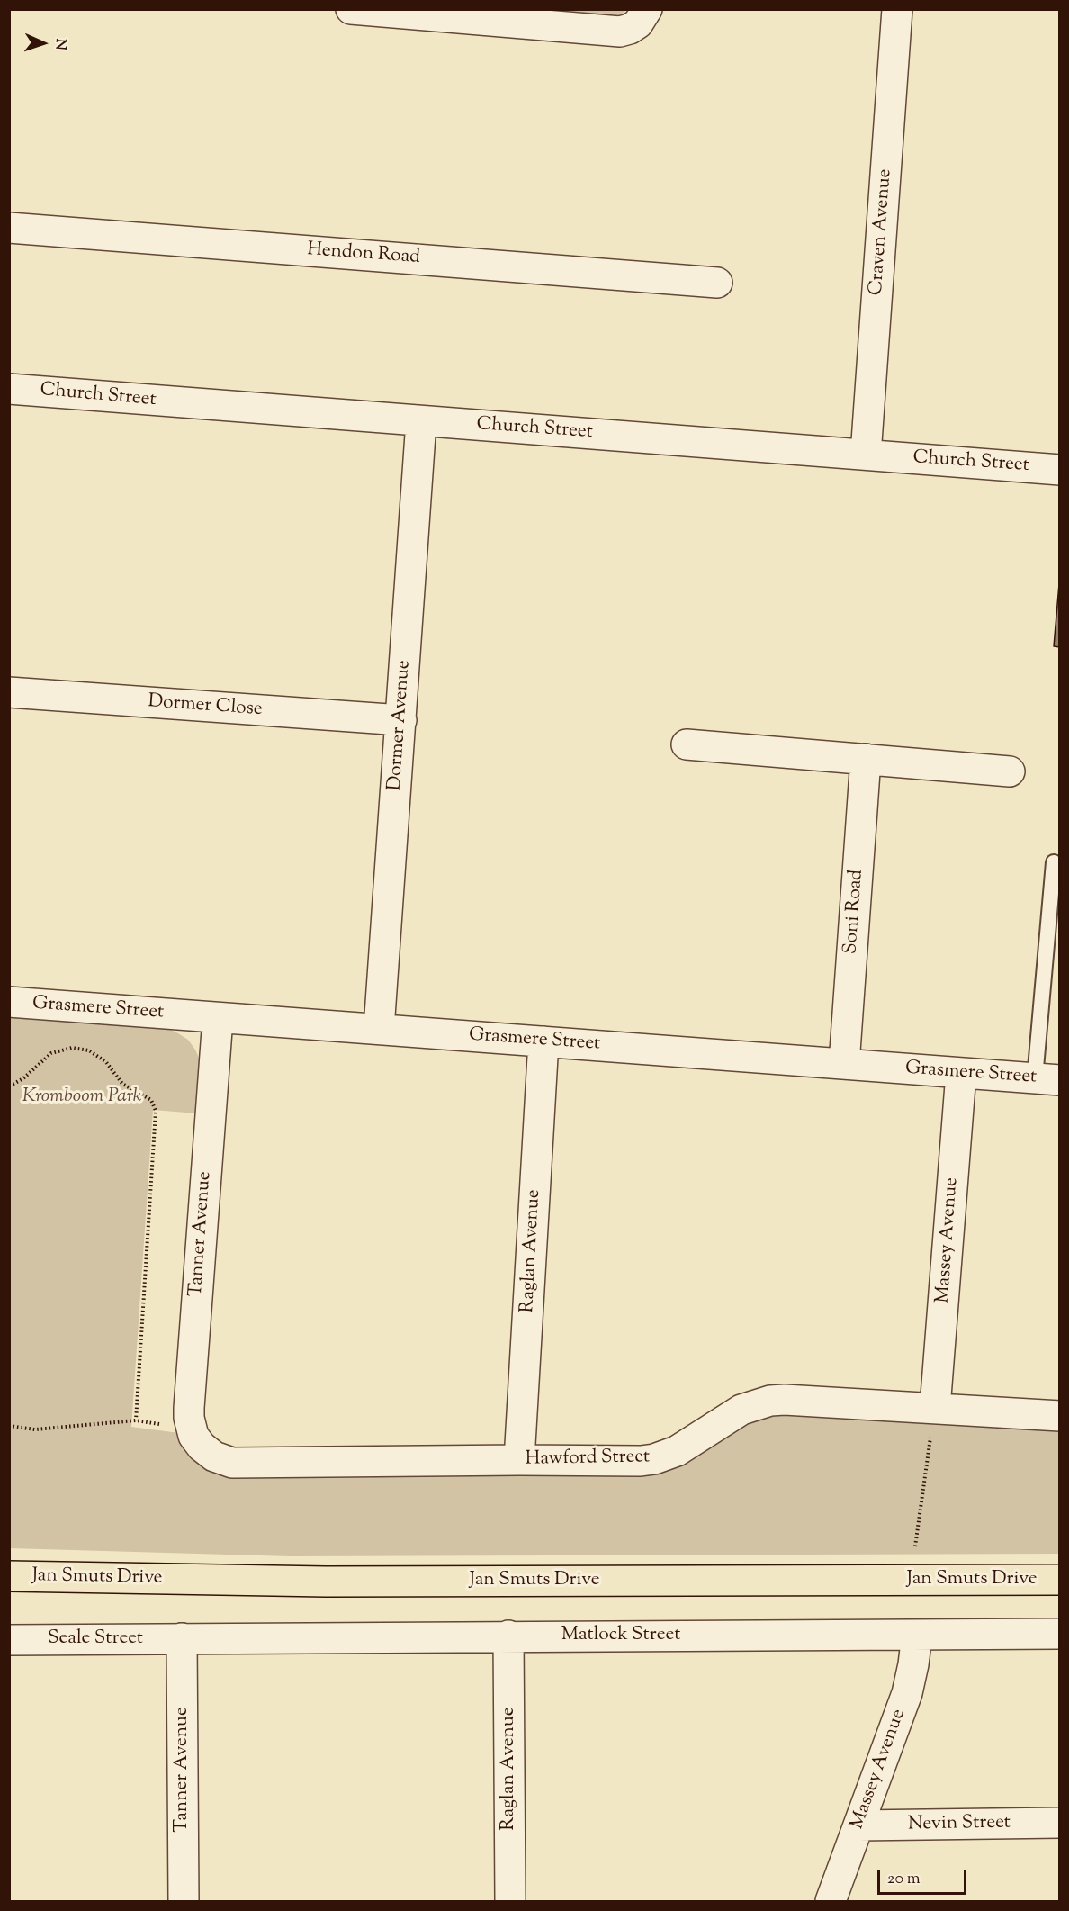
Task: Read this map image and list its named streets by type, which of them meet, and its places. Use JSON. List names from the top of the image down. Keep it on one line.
{"streets":{"main road":["Jan Smuts Drive"],"street":["Craven Avenue","Hendon Road","Church Street","Dormer Close","Dormer Avenue","Soni Road","Grasmere Street","Tanner Avenue","Massey Avenue","Raglan Avenue","Hawford Street","Matlock Street","Seale Street","Nevin Street"]},"crossings":[["Craven Avenue","Church Street"],["Church Street","Dormer Avenue"],["Dormer Close","Dormer Avenue"],["Dormer Avenue","Grasmere Street"],["Soni Road","Grasmere Street"],["Grasmere Street","Tanner Avenue"],["Grasmere Street","Massey Avenue"],["Grasmere Street","Raglan Avenue"],["Tanner Avenue","Hawford Street"],["Tanner Avenue","Matlock Street"],["Tanner Avenue","Seale Street"],["Massey Avenue","Hawford Street"],["Massey Avenue","Matlock Street"],["Massey Avenue","Nevin Street"],["Raglan Avenue","Hawford Street"],["Raglan Avenue","Matlock Street"],["Matlock Street","Seale Street"]],"parks":["Kromboom Park"],"scale_bar":"20 m","north":"right"}
